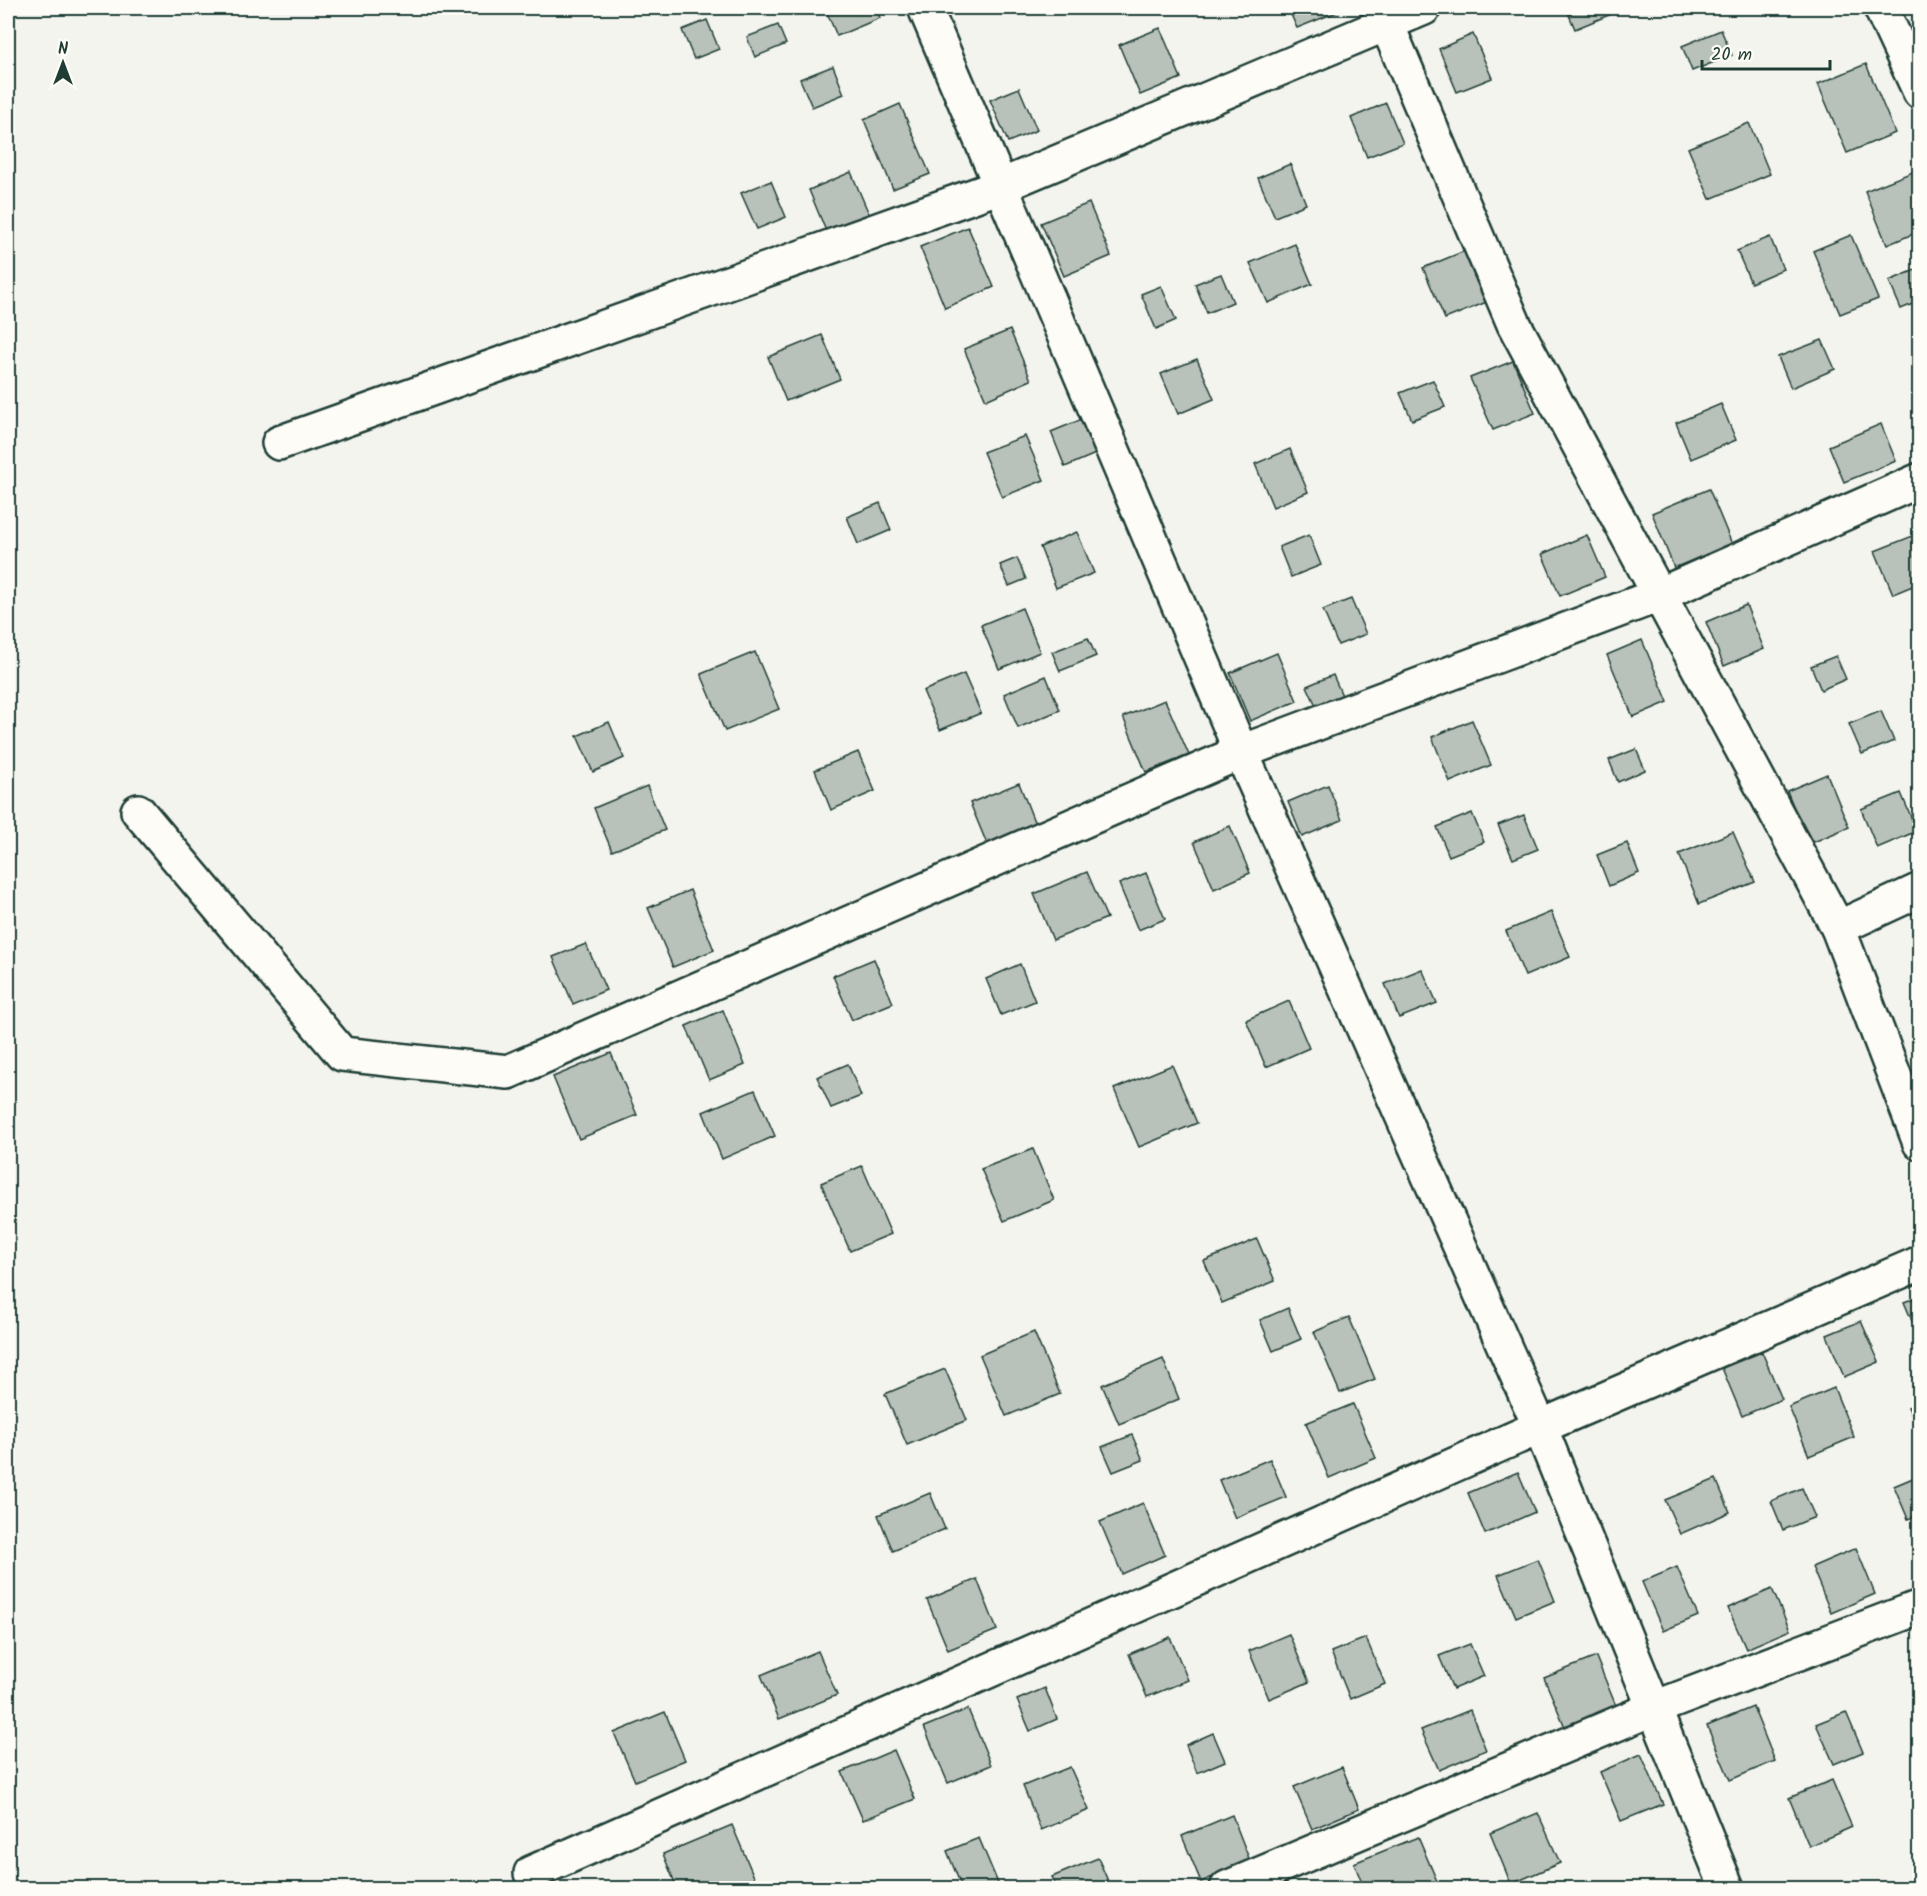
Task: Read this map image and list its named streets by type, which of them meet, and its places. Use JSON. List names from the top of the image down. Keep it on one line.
{"scale_bar":"20 m","north":"top"}
